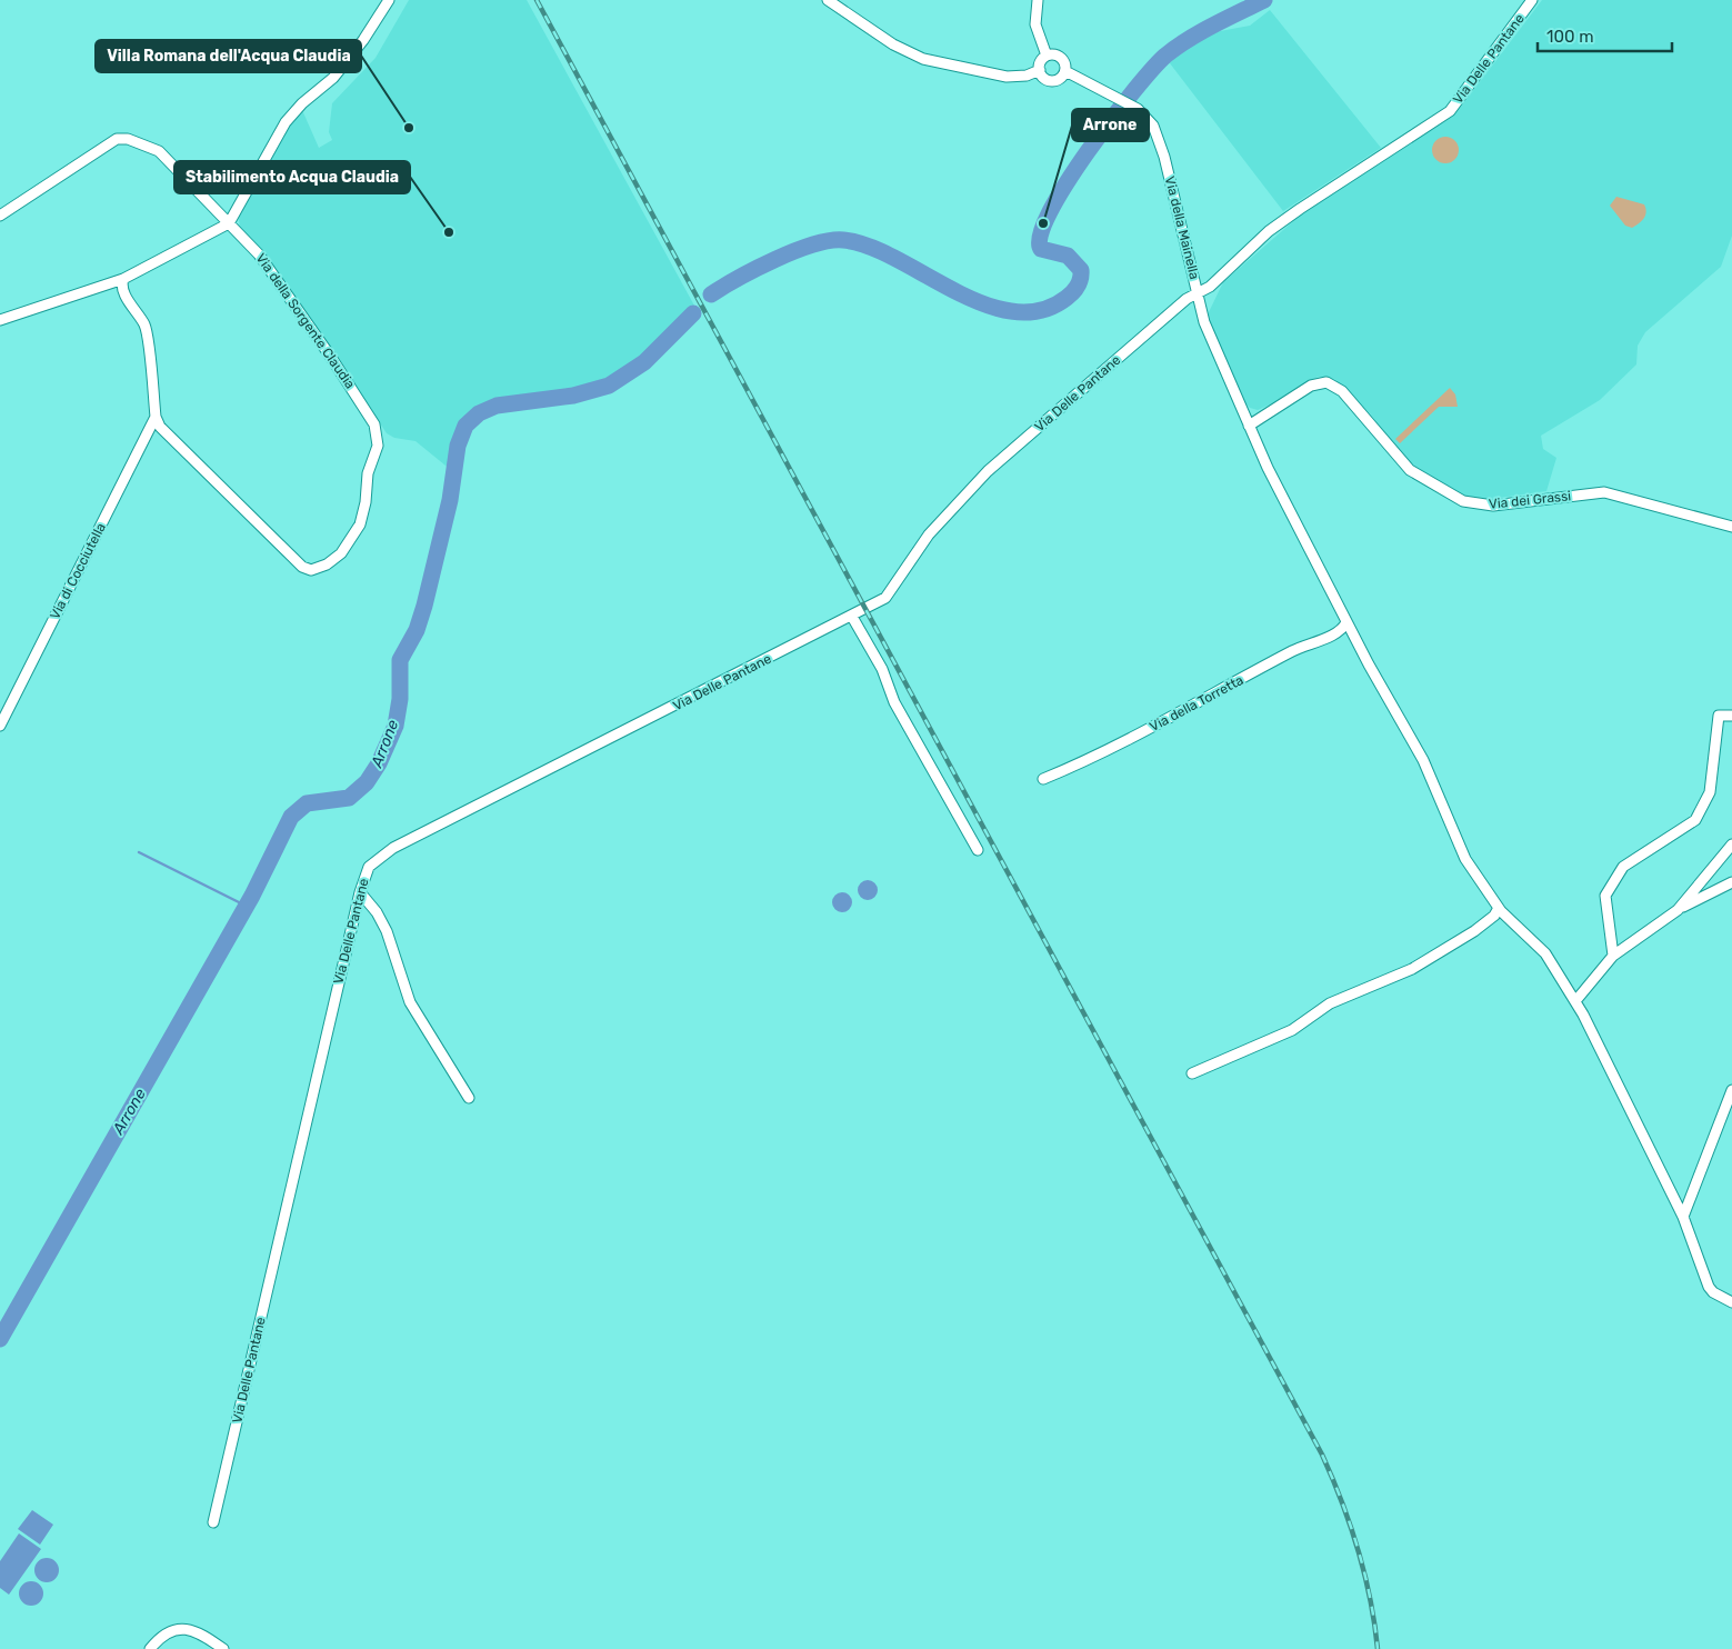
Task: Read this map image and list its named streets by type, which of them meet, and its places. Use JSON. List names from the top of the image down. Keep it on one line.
{"streets":{"street":["Via Delle Pantane","Via della Mainella","Via della Sorgente Claudia","Via dei Grassi","Via di Cocciutella","Via della Torretta"]},"crossings":[["Via Delle Pantane","Via della Mainella"],["Via della Mainella","Via dei Grassi"],["Via della Mainella","Via della Torretta"],["Via della Sorgente Claudia","Via di Cocciutella"]],"water":["Arrone"],"places":["Villa Romana dell'Acqua Claudia","Arrone","Stabilimento Acqua Claudia"],"scale_bar":"100 m"}
